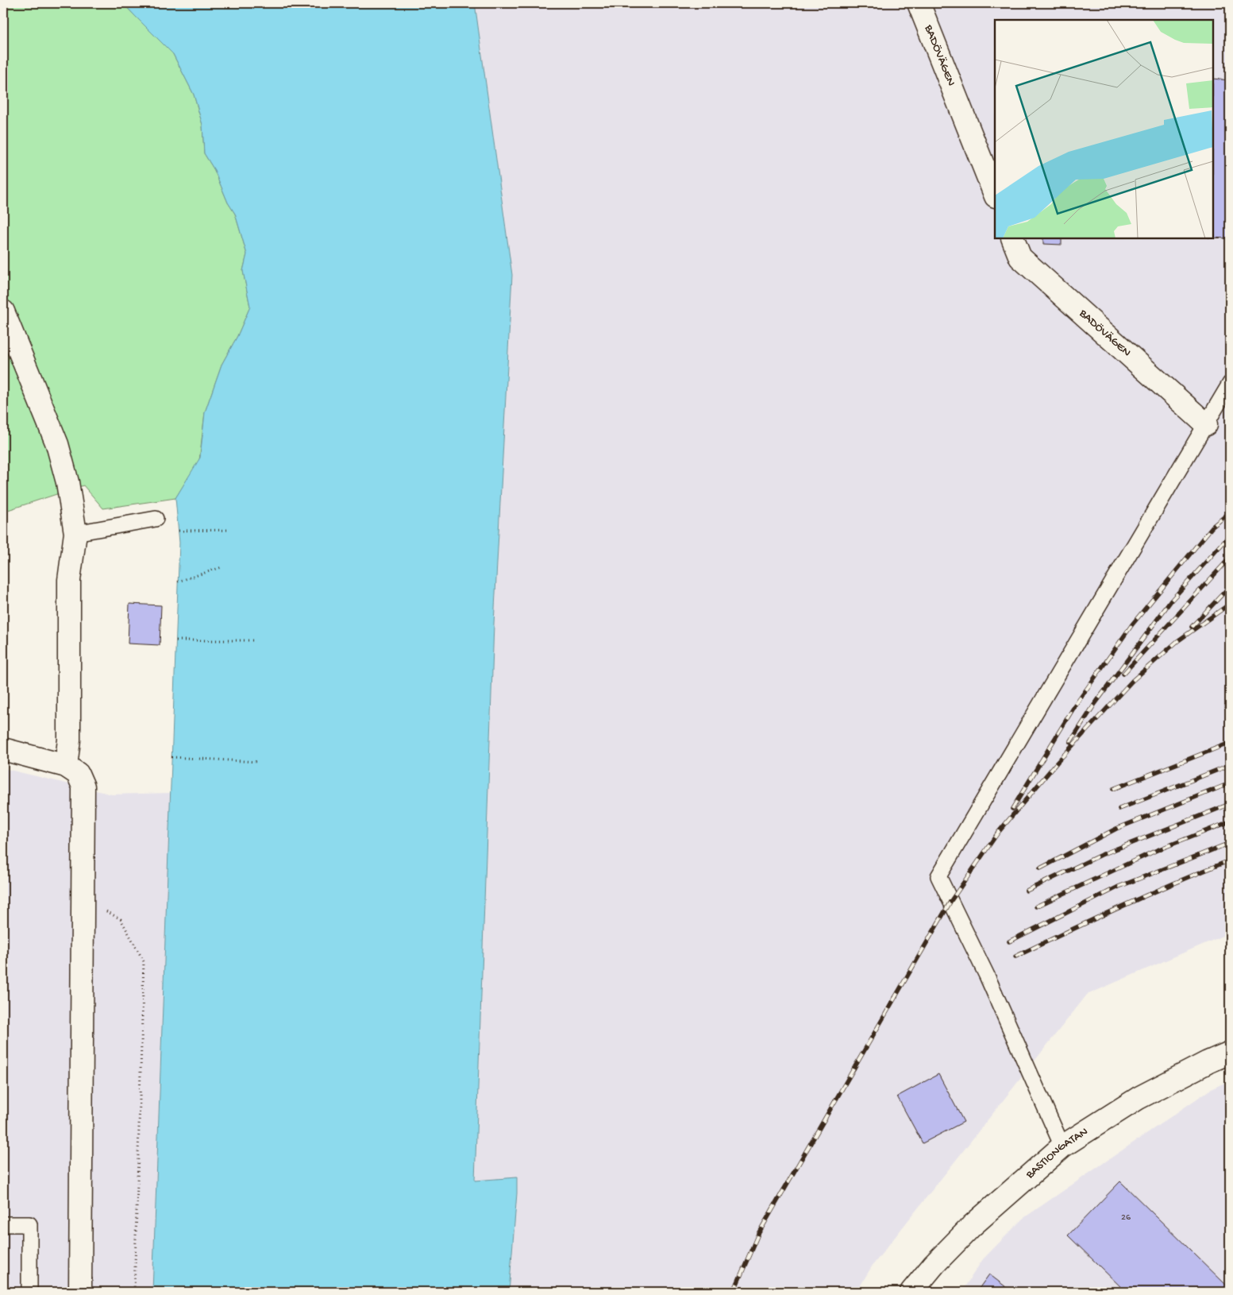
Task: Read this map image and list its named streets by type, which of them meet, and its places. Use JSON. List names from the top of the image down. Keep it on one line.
{"streets":{"street":["BADÖVÄGEN","BASTIONGATAN"]},"house_numbers":["26"]}
